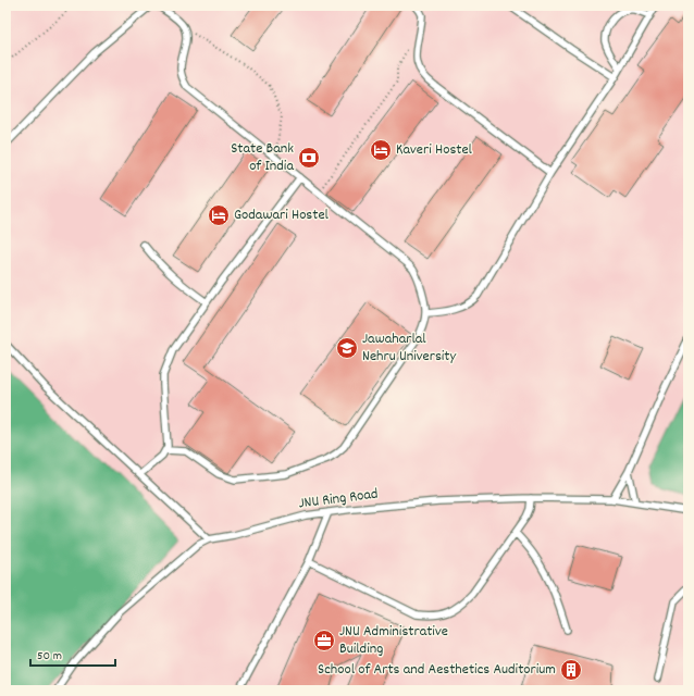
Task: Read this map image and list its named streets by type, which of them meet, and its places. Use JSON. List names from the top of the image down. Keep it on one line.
{"streets":{"lane":["JNU Ring Road"]},"places":{"hotel":["Kaveri Hostel","Godawari Hostel"],"bank":["State Bank of India"],"school or university":["Jawaharlal Nehru University"],"office":["JNU Administrative Building"],"building":["School of Arts and Aesthetics Auditorium"]},"scale_bar":"50 m"}
